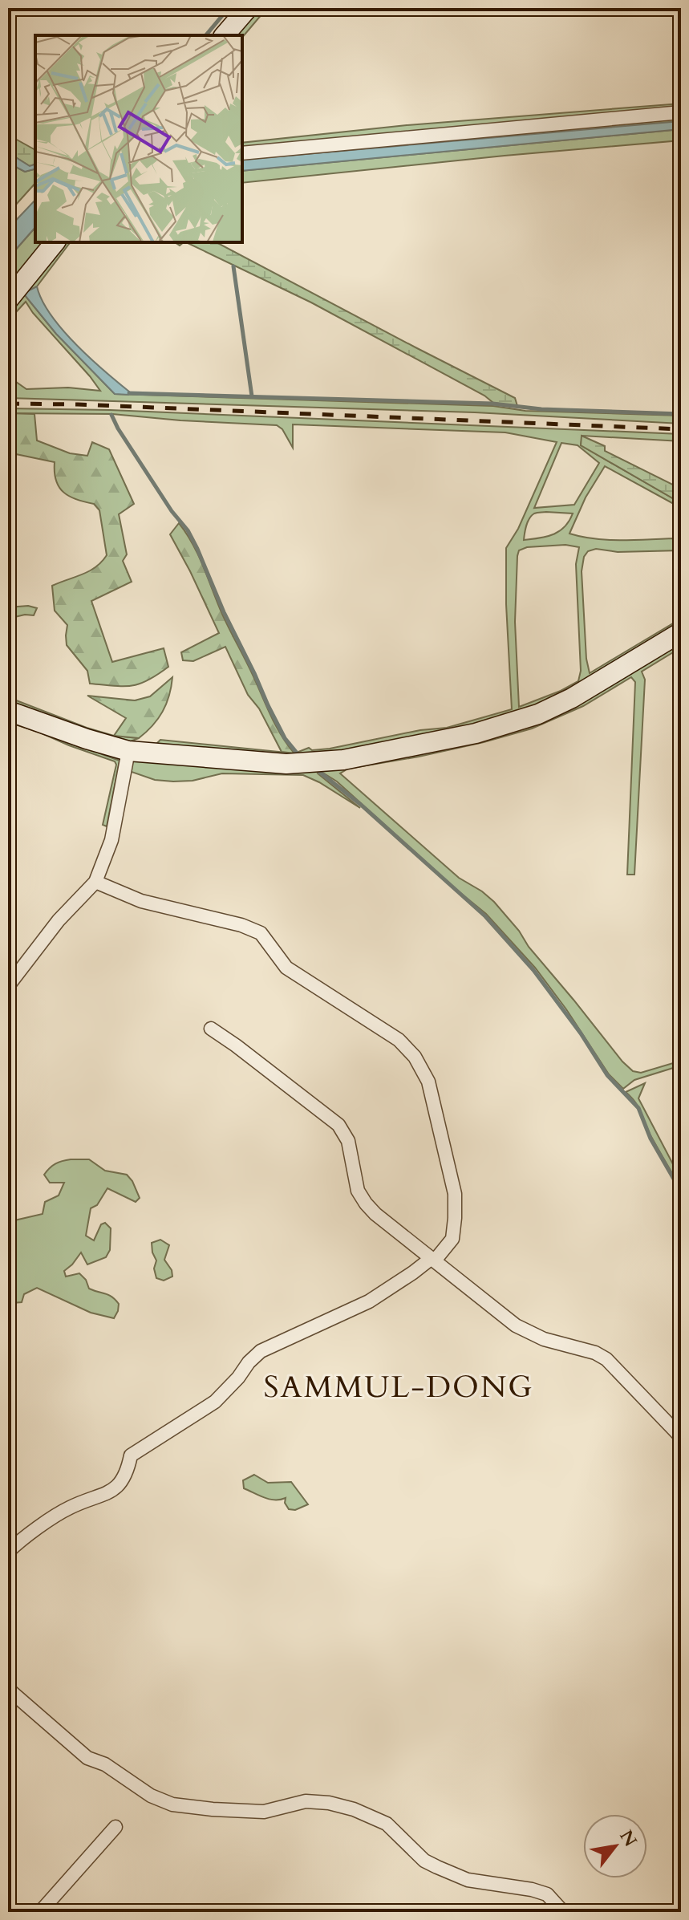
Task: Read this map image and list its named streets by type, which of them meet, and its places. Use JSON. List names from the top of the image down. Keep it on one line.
{"districts":["SAMMUL-DONG"],"north":"top right"}
